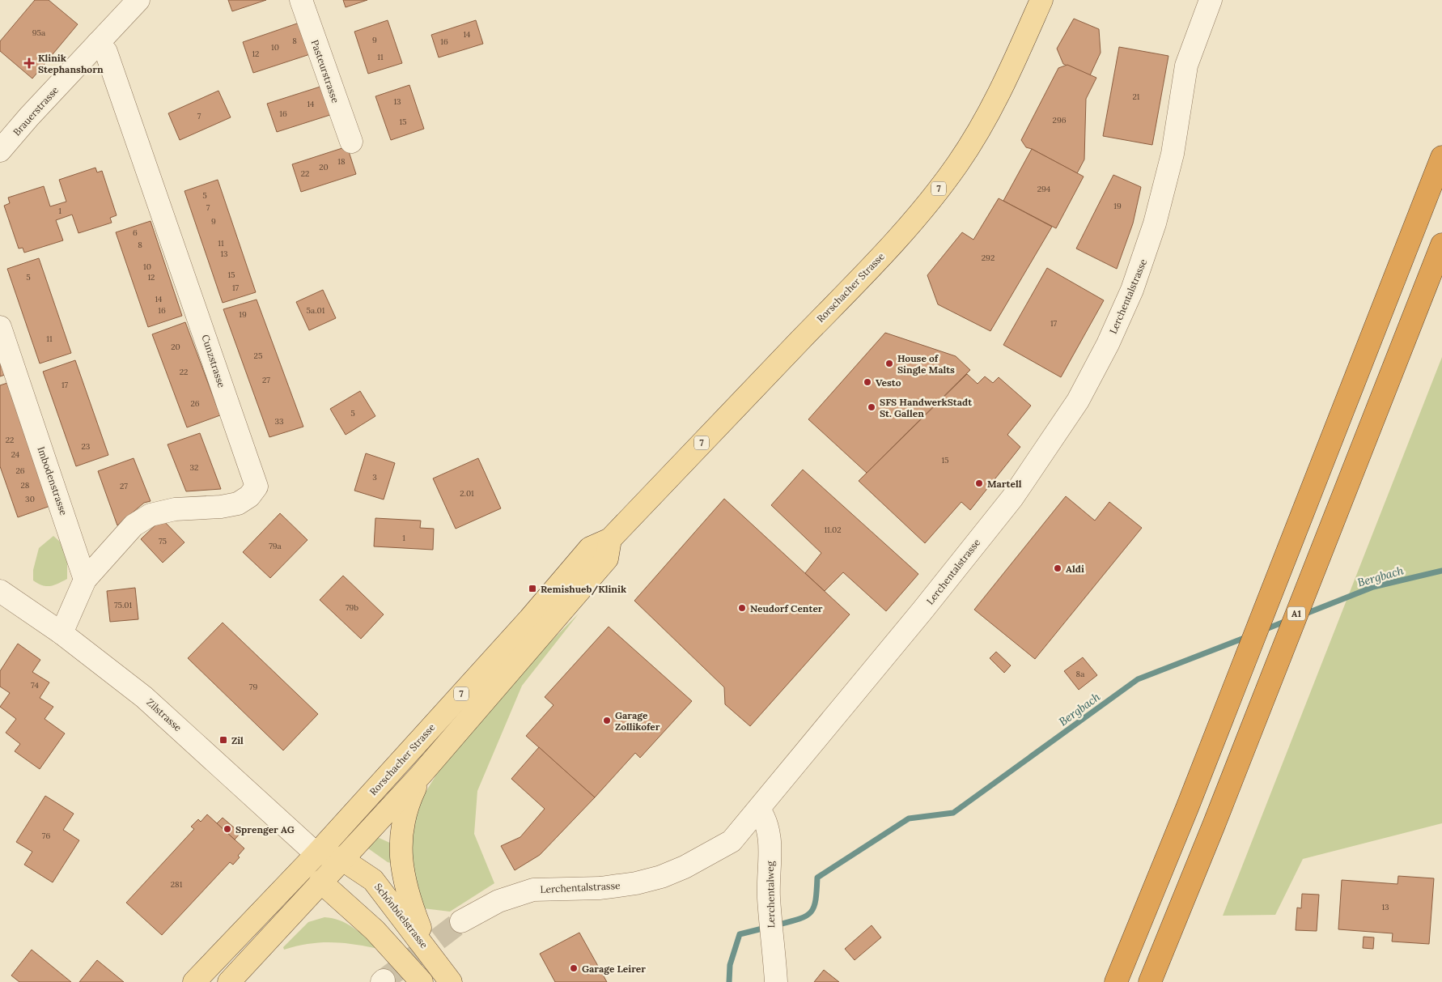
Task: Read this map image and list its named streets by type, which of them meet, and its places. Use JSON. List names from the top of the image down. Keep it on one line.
{"streets":{"highway":["A1"],"main road":["7","Rorschacher Strasse","Schönbüelstrasse"],"street":["Pasteurstrasse","Brauerstrasse","Lerchentalstrasse","Cunzstrasse","Imbodenstrasse","Zilstrasse","Lerchentalweg"]},"crossings":[["Brauerstrasse","Cunzstrasse"],["7","Rorschacher Strasse"],["7","Schönbüelstrasse"],["Rorschacher Strasse","Zilstrasse"],["Lerchentalstrasse","Lerchentalweg"],["Cunzstrasse","Imbodenstrasse"]],"water":["Bergbach"],"places":{"health":["Klinik Stephanshorn"],"other":["House of Single Malts","Vesto","SFS HandwerkStadt St. Gallen","Martell","Aldi","Neudorf Center","Garage Zollikofer","Sprenger AG","Garage Leirer"],"transit":["Remishueb/Klinik","Zil"]},"house_numbers":["95a","14","9","8","16","10","12","11","21","13","14","16","7","296","15","18","20","22","294","5","19","7","1","9","6","11","8","13","292","10","15","5","12","17","14","16","5a.01","19","17","11","20","25","22","27","17","26","5","33","22","23","24","15","32","26","3","28","27","2.01","30","11.02","1","75","79a","75.01","79b","8a","74","79","76","281","13"]}
